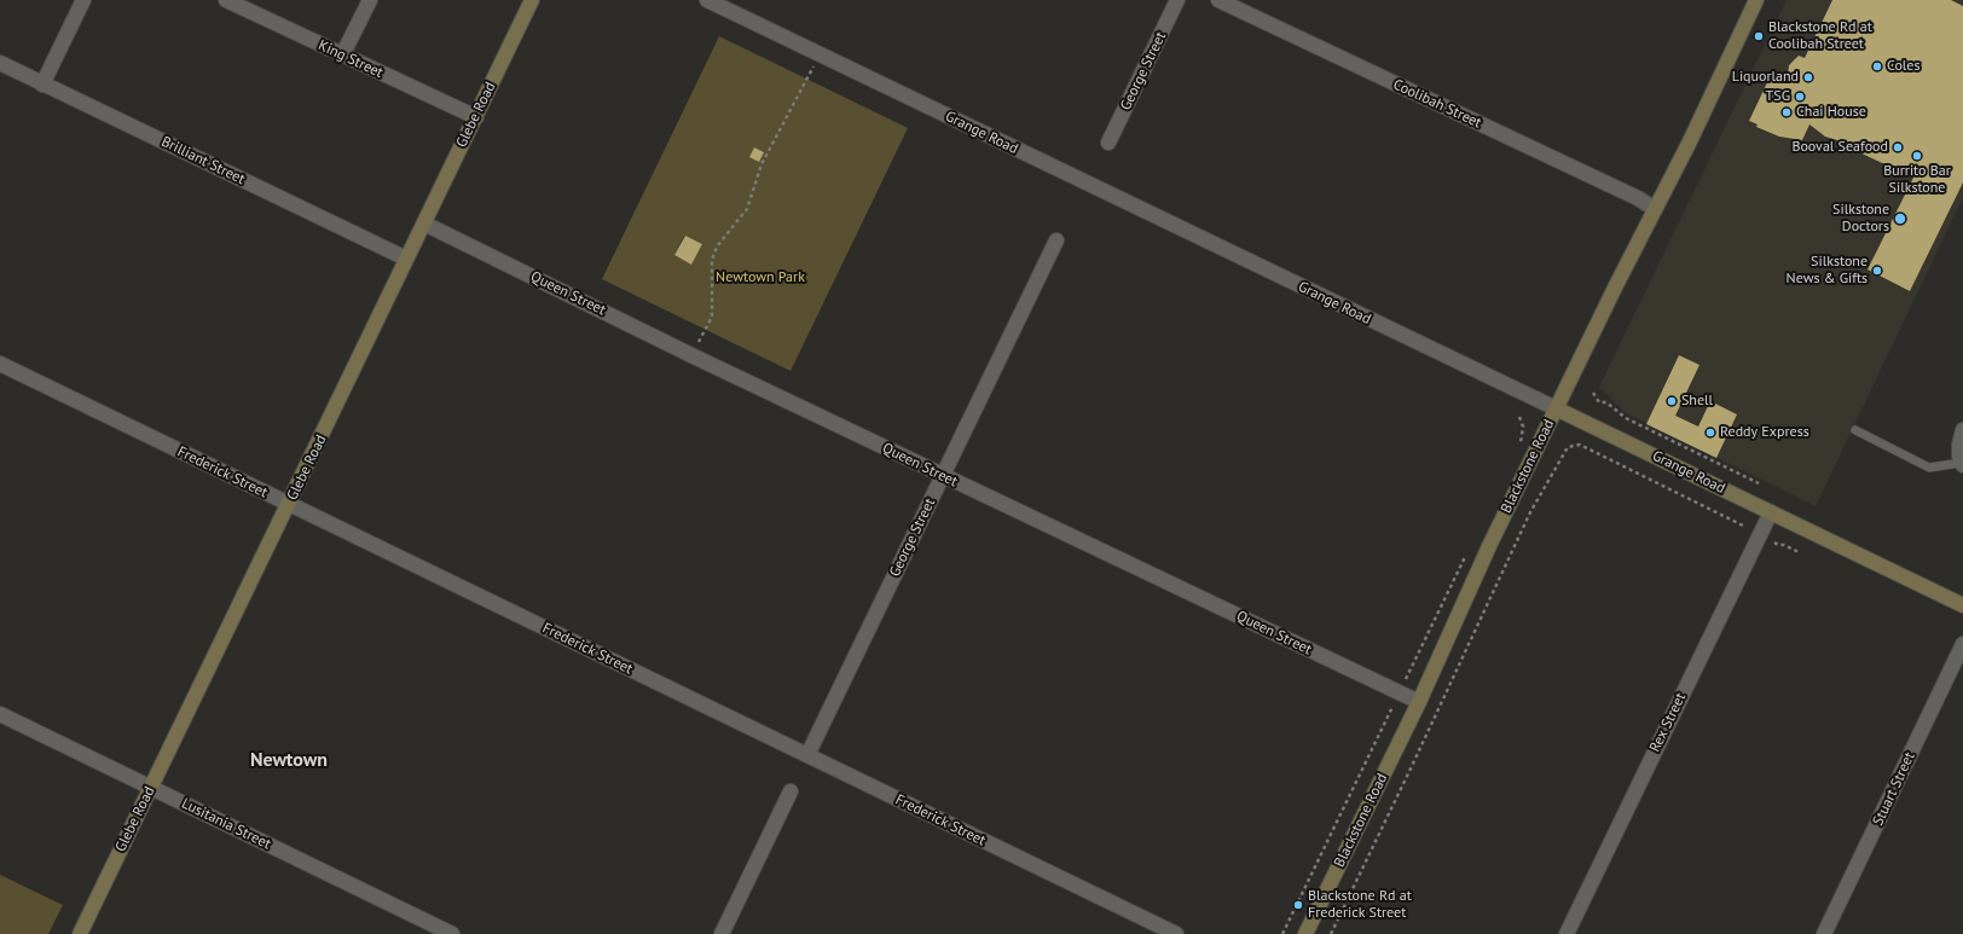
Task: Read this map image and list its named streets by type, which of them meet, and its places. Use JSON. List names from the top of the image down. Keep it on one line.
{"streets":{"main road":["Glebe Road","Grange Road","Blackstone Road"],"street":["King Street","George Street","Coolibah Street","Brilliant Street","Queen Street","Frederick Street","Rex Street","Stuart Street","Lusitania Street"]},"crossings":[["King Street","Glebe Road"],["George Street","Queen Street"],["George Street","Frederick Street"],["Coolibah Street","Blackstone Road"],["Glebe Road","Brilliant Street"],["Glebe Road","Queen Street"],["Glebe Road","Frederick Street"],["Glebe Road","Lusitania Street"],["Grange Road","Blackstone Road"],["Grange Road","Rex Street"],["Queen Street","Blackstone Road"]],"districts":["Newtown"],"parks":["Newtown Park"],"places":["Blackstone Rd at Coolibah Street","Coles","Liquorland","TSG","Chai House","Booval Seafood","Burrito Bar Silkstone","Silkstone Doctors","Silkstone News & Gifts","Shell","Reddy Express","Blackstone Rd at Frederick Street"]}
